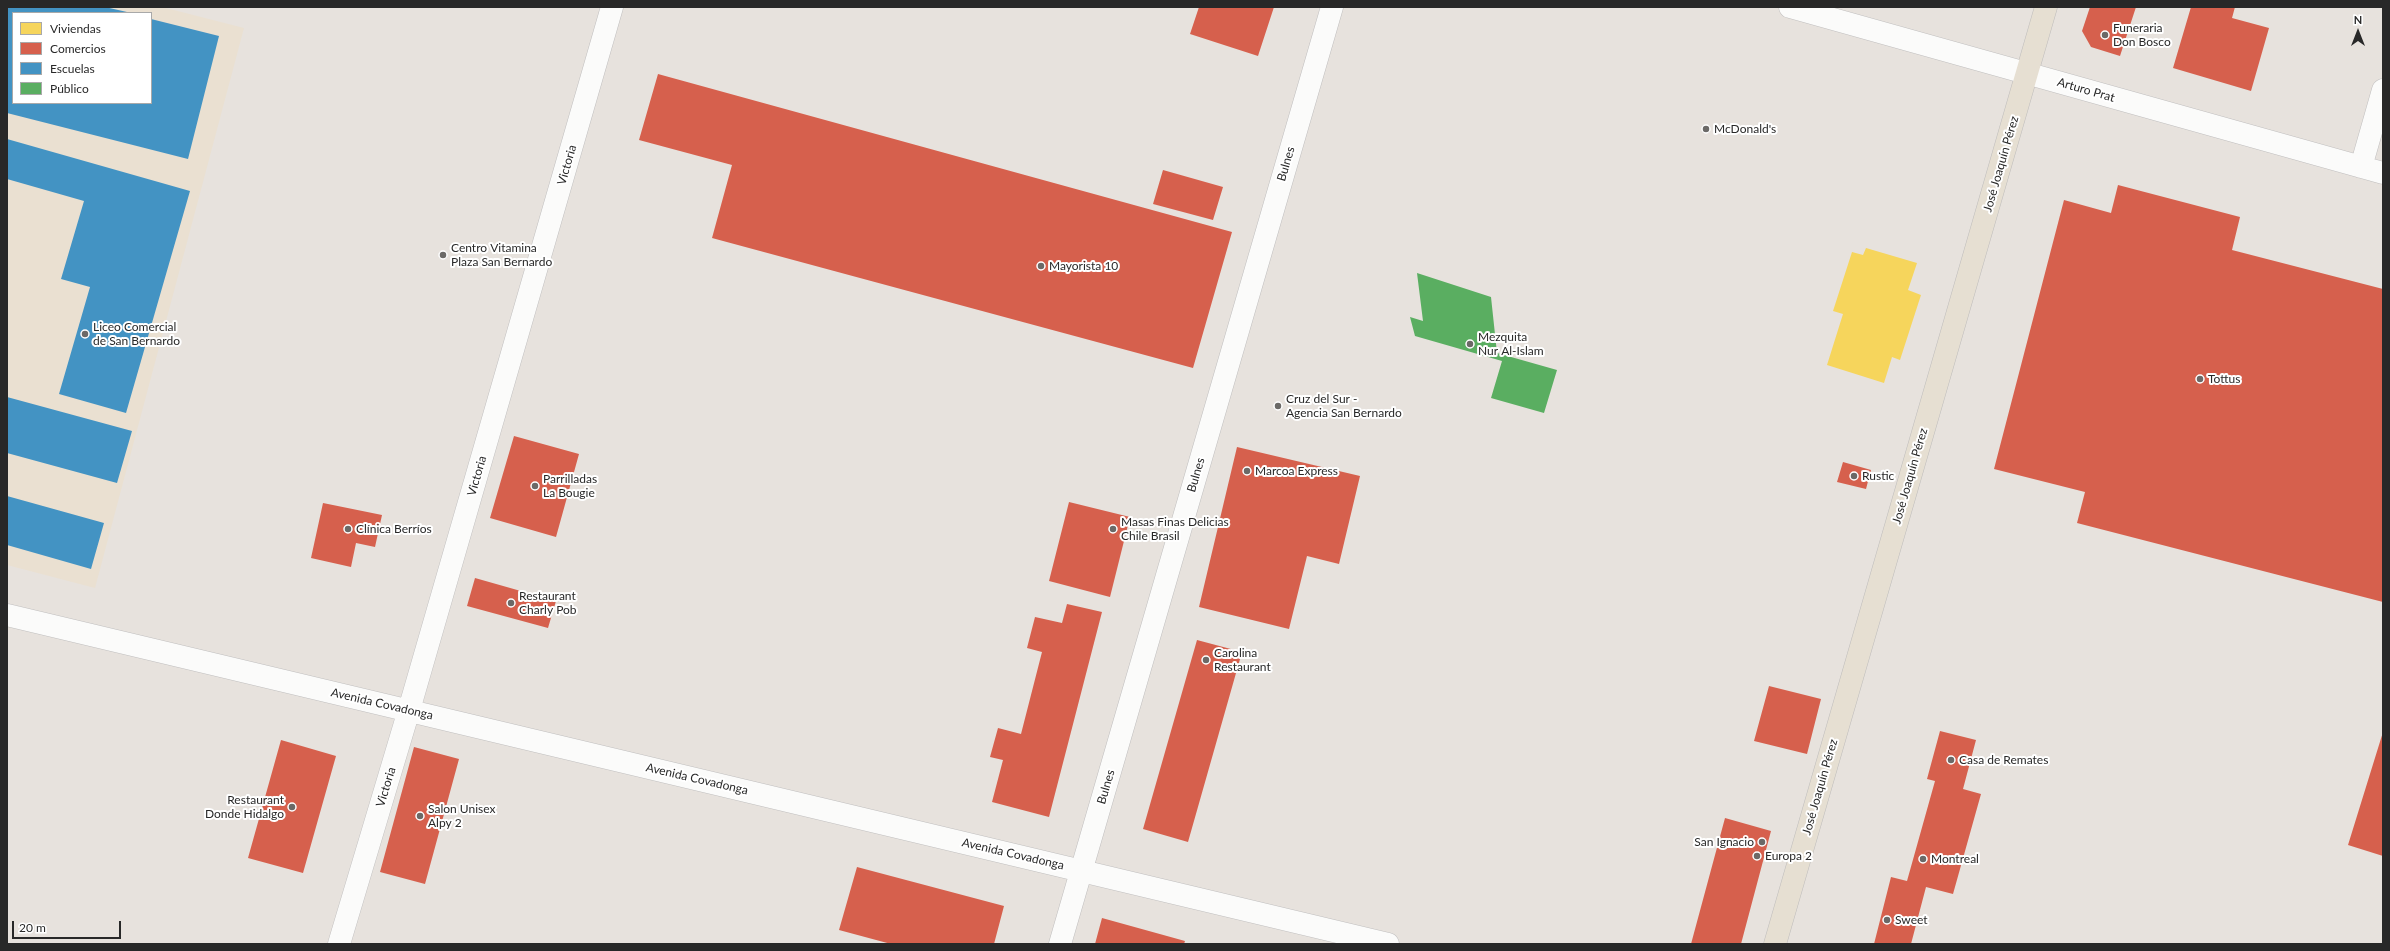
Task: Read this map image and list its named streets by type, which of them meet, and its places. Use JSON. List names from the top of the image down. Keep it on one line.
{"streets":{"main road":["José Joaquín Pérez"],"street":["Arturo Prat","Bulnes","Victoria","Avenida Covadonga"]},"crossings":[["Arturo Prat","José Joaquín Pérez"],["Bulnes","Avenida Covadonga"],["Victoria","Avenida Covadonga"]],"places":["Funeraria Don Bosco","McDonald's","Centro Vitamina Plaza San Bernardo","Mayorista 10","Liceo Comercial de San Bernardo","Mezquita Nur Al-Islam","Tottus","Cruz del Sur - Agencia San Bernardo","Marcoa Express","Rustic","Parrilladas La Bougie","Clínica Berríos","Masas Finas Delicias Chile Brasil","Restaurant Charly Pob","Carolina Restaurant","Casa de Remates","Restaurant Donde Hidalgo","Salon Unisex Alpy 2","San Ignacio","Europa 2","Montreal","Sweet"],"legend":["Viviendas","Comercios","Escuelas","Público"],"scale_bar":"20 m","north":"top"}
